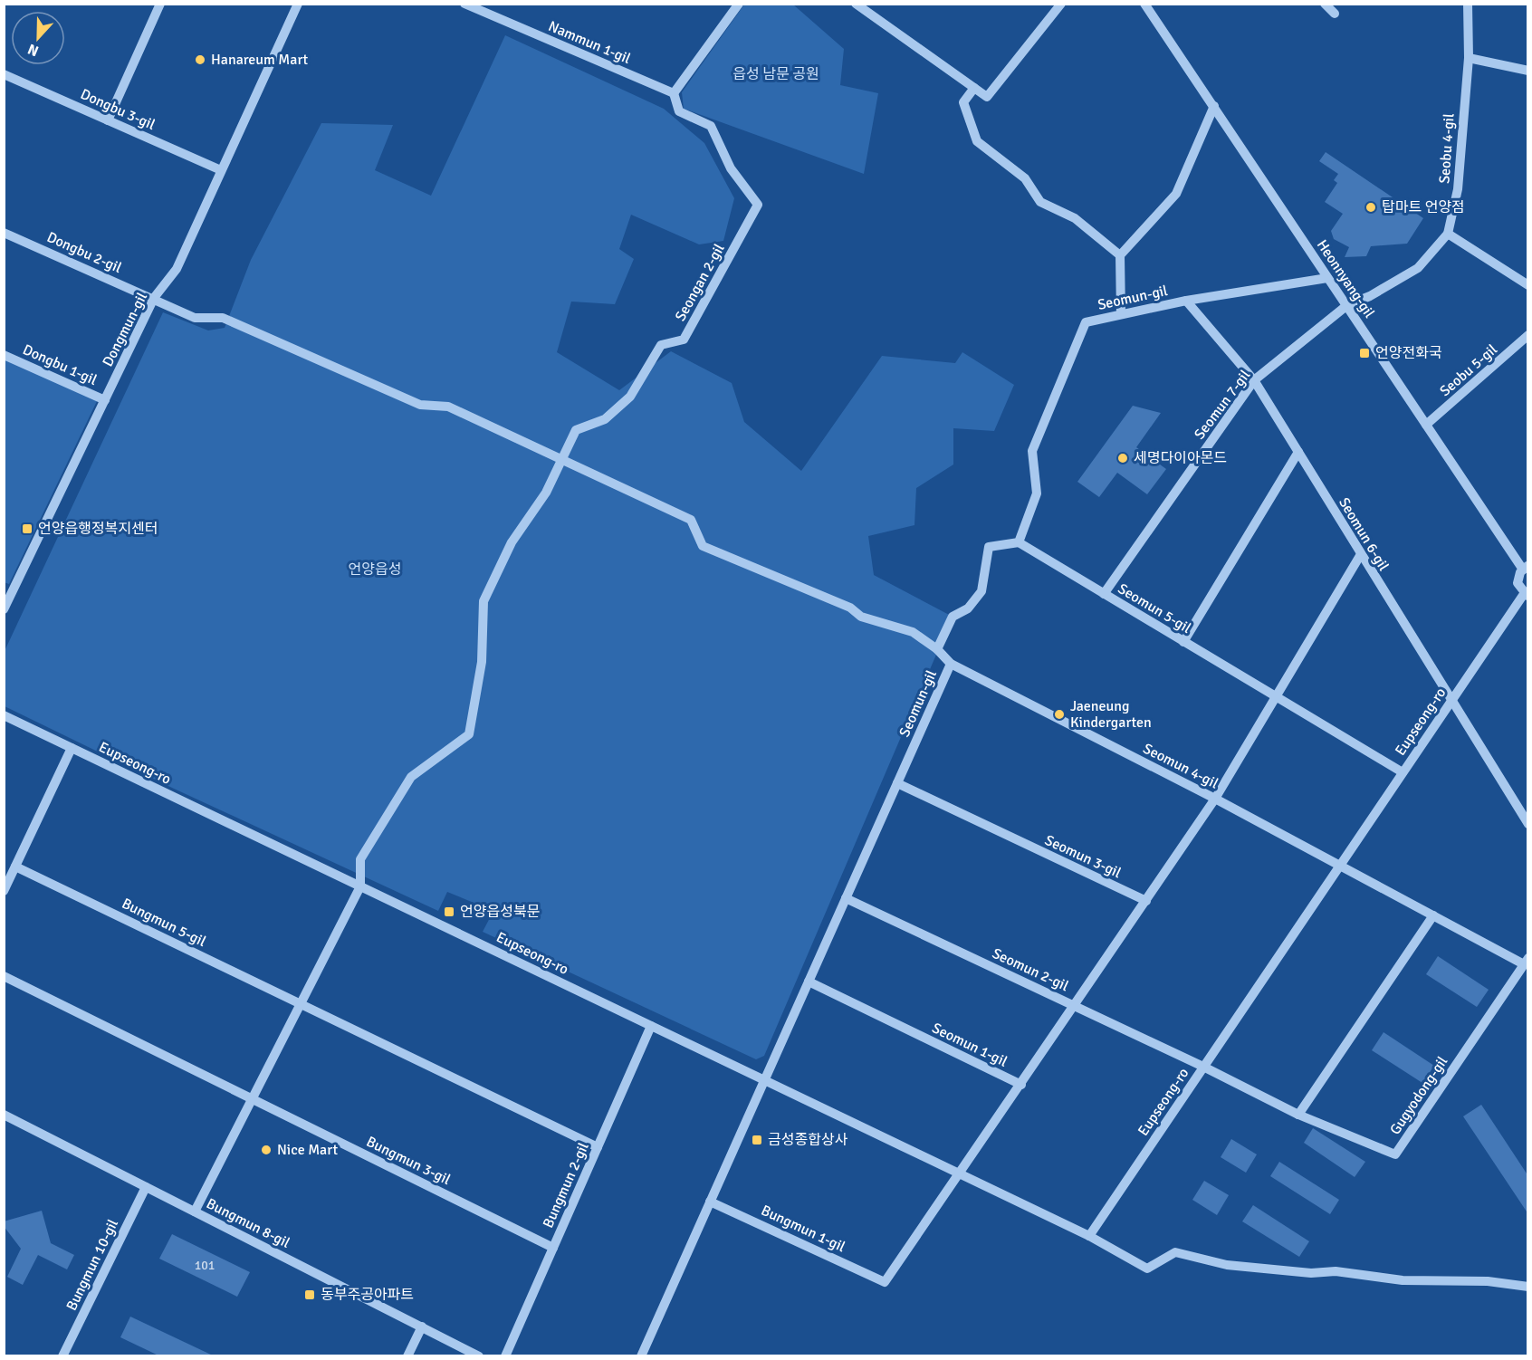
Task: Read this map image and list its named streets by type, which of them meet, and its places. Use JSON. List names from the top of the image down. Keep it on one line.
{"streets":{"street":["Nammun 1-gil","Dongbu 3-gil","Seobu 4-gil","Dongbu 2-gil","Heonnyang-gil","Seongan 2-gil","Seomun-gil","Dongmun-gil","Dongbu 1-gil","Seobu 5-gil","Seomun 7-gil","Seomun 6-gil","Seomun 5-gil","Eupseong-ro","Seomun 4-gil","Seomun 3-gil","Bungmun 5-gil","Seomun 2-gil","Seomun 1-gil","Gugyodong-gil","Bungmun 3-gil","Bungmun 2-gil","Bungmun 8-gil","Bungmun 1-gil","Bungmun 10-gil"]},"crossings":[["Nammun 1-gil","Seongan 2-gil"],["Dongbu 3-gil","Dongmun-gil"],["Seobu 4-gil","Heonnyang-gil"],["Seobu 4-gil","Seomun 7-gil"],["Dongbu 2-gil","Seongan 2-gil"],["Dongbu 2-gil","Seomun-gil"],["Dongbu 2-gil","Dongmun-gil"],["Heonnyang-gil","Seomun-gil"],["Heonnyang-gil","Seobu 5-gil"],["Heonnyang-gil","Seomun 7-gil"],["Seongan 2-gil","Eupseong-ro"],["Seomun-gil","Seomun 6-gil"],["Seomun-gil","Seomun 5-gil"],["Seomun-gil","Eupseong-ro"],["Seomun-gil","Seomun 4-gil"],["Seomun-gil","Seomun 3-gil"],["Seomun-gil","Seomun 2-gil"],["Seomun-gil","Seomun 1-gil"],["Dongmun-gil","Dongbu 1-gil"],["Seomun 7-gil","Seomun 6-gil"],["Seomun 7-gil","Seomun 5-gil"],["Seomun 6-gil","Eupseong-ro"],["Seomun 5-gil","Eupseong-ro"],["Eupseong-ro","Seomun 4-gil"],["Eupseong-ro","Seomun 2-gil"],["Eupseong-ro","Gugyodong-gil"],["Eupseong-ro","Bungmun 2-gil"],["Eupseong-ro","Bungmun 1-gil"],["Seomun 2-gil","Gugyodong-gil"],["Bungmun 3-gil","Bungmun 2-gil"],["Bungmun 8-gil","Bungmun 10-gil"]],"parks":["읍성 남문 공원","언양읍성"],"places":{"other":["Hanareum Mart","탑마트 언양점","세명다이아몬드","Jaeneung Kindergarten","Nice Mart"],"transit":["언양전화국","언양읍행정복지센터","언양읍성북문","금성종합상사","동부주공아파트"]},"house_numbers":["101"],"north":"bottom"}
